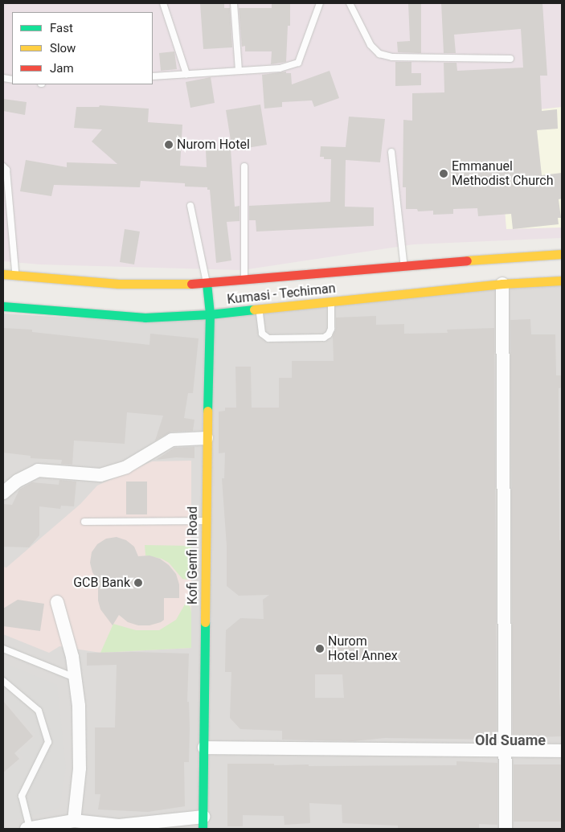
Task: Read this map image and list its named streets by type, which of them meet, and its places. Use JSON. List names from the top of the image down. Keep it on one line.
{"streets":{"main road":["Kumasi - Techiman","Kofi Genfi II Road"]},"crossings":[["Kumasi - Techiman","Kofi Genfi II Road"]],"districts":["Old Suame"],"places":["Nurom Hotel","Emmanuel Methodist Church","GCB Bank","Nurom Hotel Annex"],"legend":["Fast","Slow","Jam"]}
